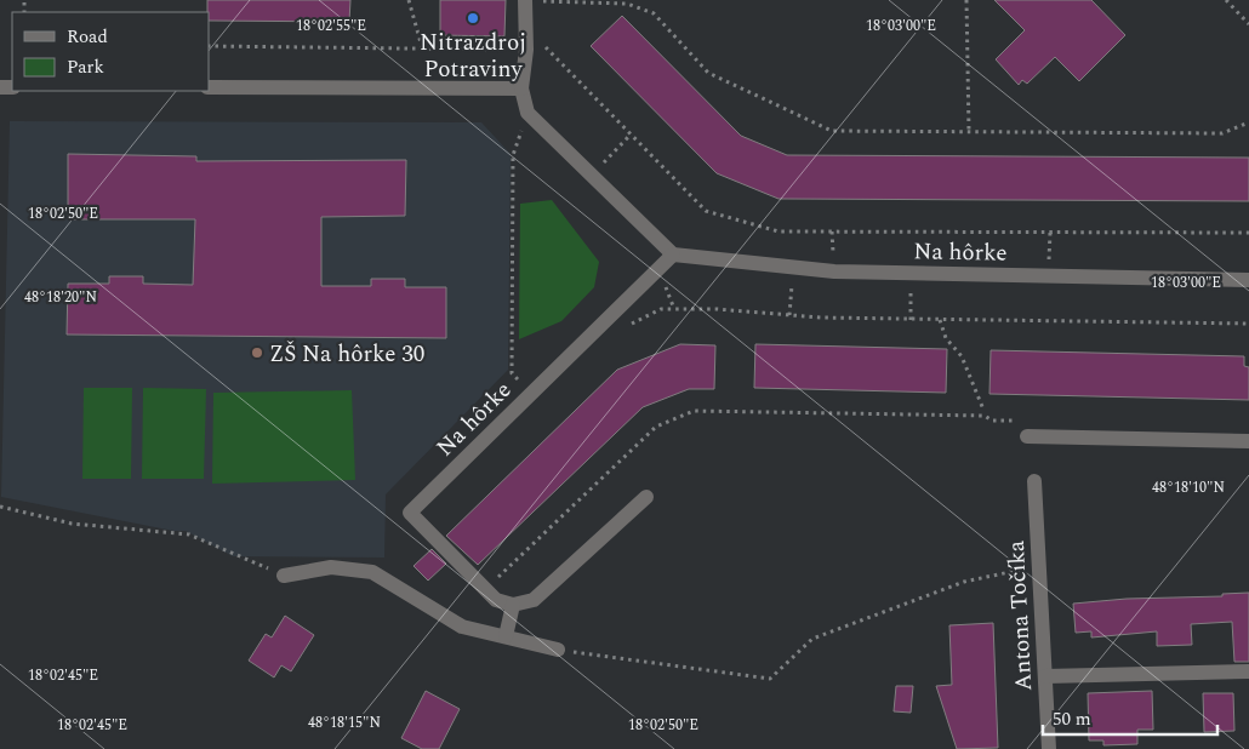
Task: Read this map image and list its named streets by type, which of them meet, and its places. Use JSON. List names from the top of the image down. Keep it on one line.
{"streets":{"street":["Na hôrke","Antona Točíka"]},"places":["Nitrazdroj Potraviny","ZŠ Na hôrke 30"],"legend":["Road","Park"],"scale_bar":"50 m","coordinates":["18°02'55\"E","18°03'00\"E","18°02'50\"E","48°18'20\"N","48°18'10\"N","18°02'45\"E","48°18'15\"N"]}
